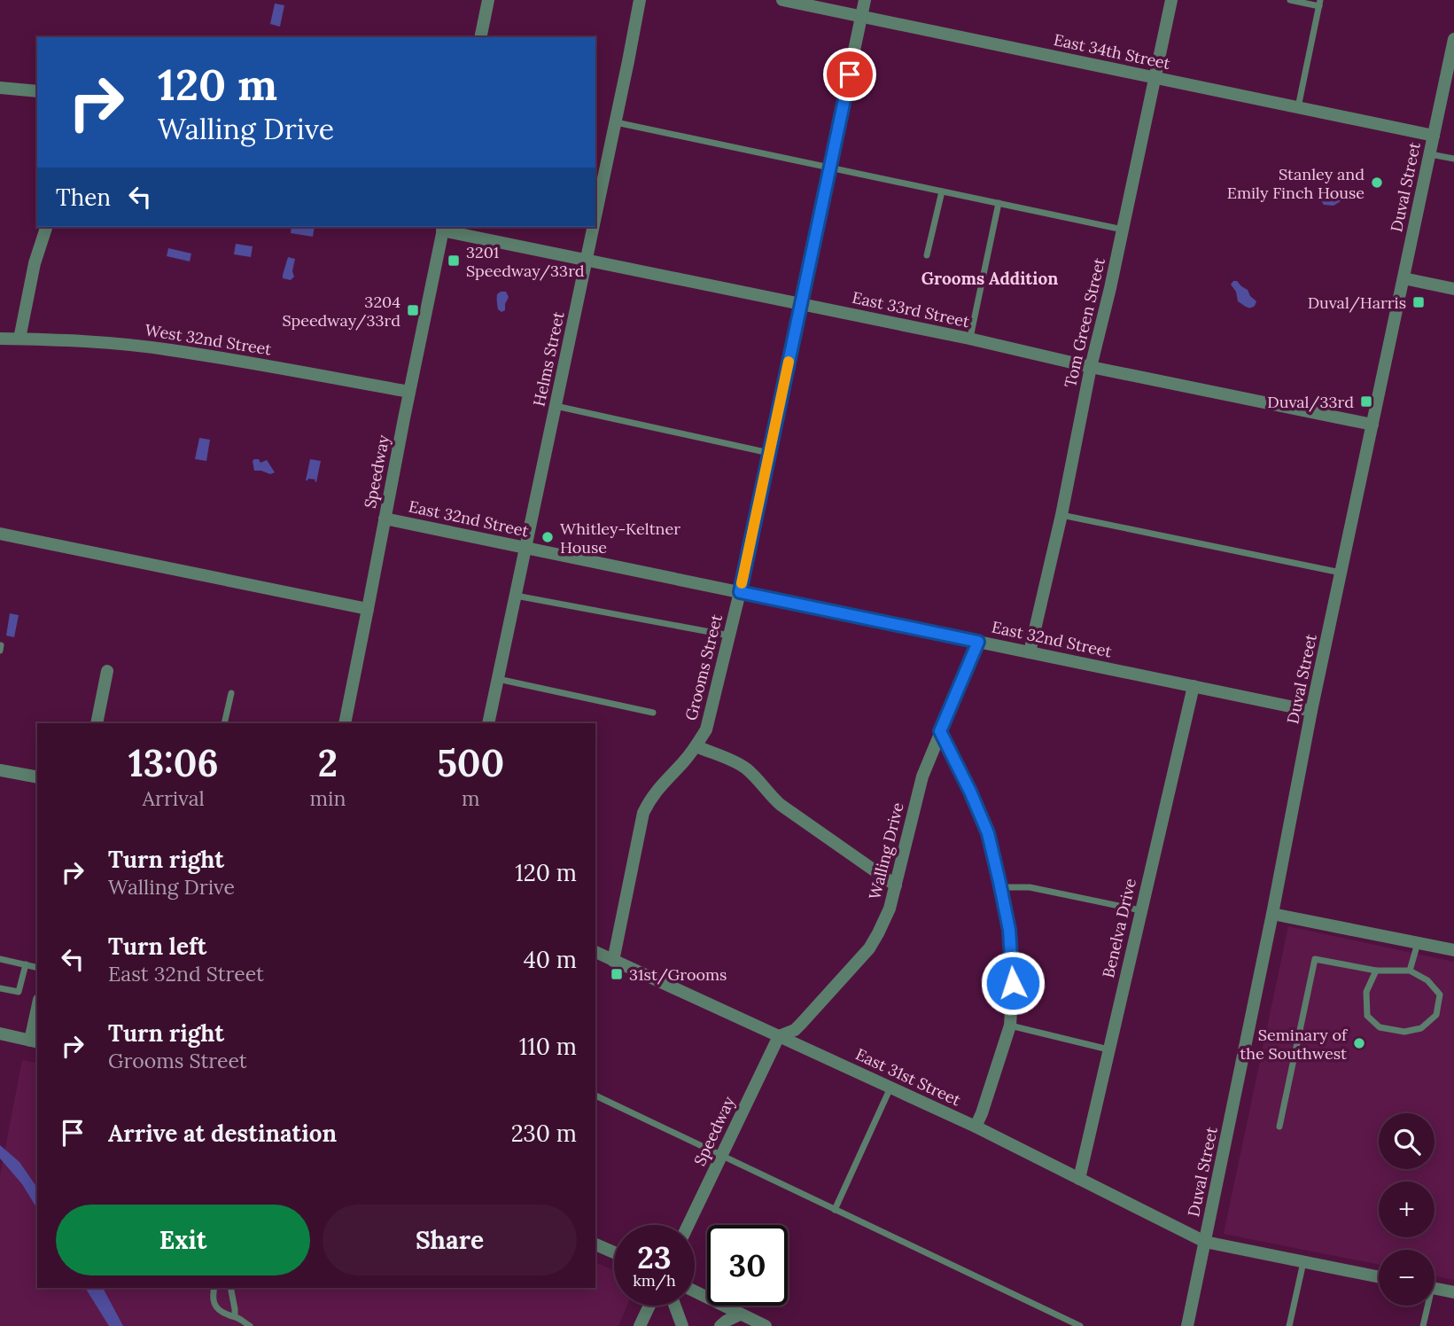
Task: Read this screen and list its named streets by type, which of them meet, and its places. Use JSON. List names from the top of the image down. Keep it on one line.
{"streets":{"street":["East 34th Street","Duval Street","East 33rd Street","Tom Green Street","West 32nd Street","Helms Street","Speedway","East 32nd Street","Grooms Street","Walling Drive","Benelva Drive","East 31st Street"]},"crossings":[["East 34th Street","Duval Street"],["East 34th Street","Tom Green Street"],["East 34th Street","Grooms Street"],["Duval Street","East 33rd Street"],["Duval Street","East 32nd Street"],["Duval Street","East 31st Street"],["East 33rd Street","Tom Green Street"],["East 33rd Street","Helms Street"],["East 33rd Street","Speedway"],["East 33rd Street","Grooms Street"],["Tom Green Street","East 32nd Street"],["West 32nd Street","Speedway"],["Helms Street","East 32nd Street"],["Speedway","East 32nd Street"],["Speedway","Walling Drive"],["Speedway","East 31st Street"],["East 32nd Street","Grooms Street"],["East 32nd Street","Walling Drive"],["East 32nd Street","Benelva Drive"],["Grooms Street","East 31st Street"],["Walling Drive","East 31st Street"],["Benelva Drive","East 31st Street"]],"districts":["Grooms Addition"],"places":{"other":["Stanley and Emily Finch House","Whitley-Keltner House","Seminary of the Southwest"],"transit":["3201 Speedway/33rd","Duval/Harris","3204 Speedway/33rd","Duval/33rd","31st/Grooms"]},"page":{"turn":["120 m","Walling Drive"],"then":"Then","eta":["13:06","Arrival","2","min","500","m"],"list":[{"name":"Turn right","note":"Walling Drive","value":"120 m"},{"name":"Turn left","note":"East 32nd Street","value":"40 m"},{"name":"Turn right","note":"Grooms Street","value":"110 m"},{"name":"Arrive at destination","value":"230 m"}],"map_buttons":["+","−"],"buttons":["Exit","Share"],"speed":"23 km/h","limit":"30"}}
